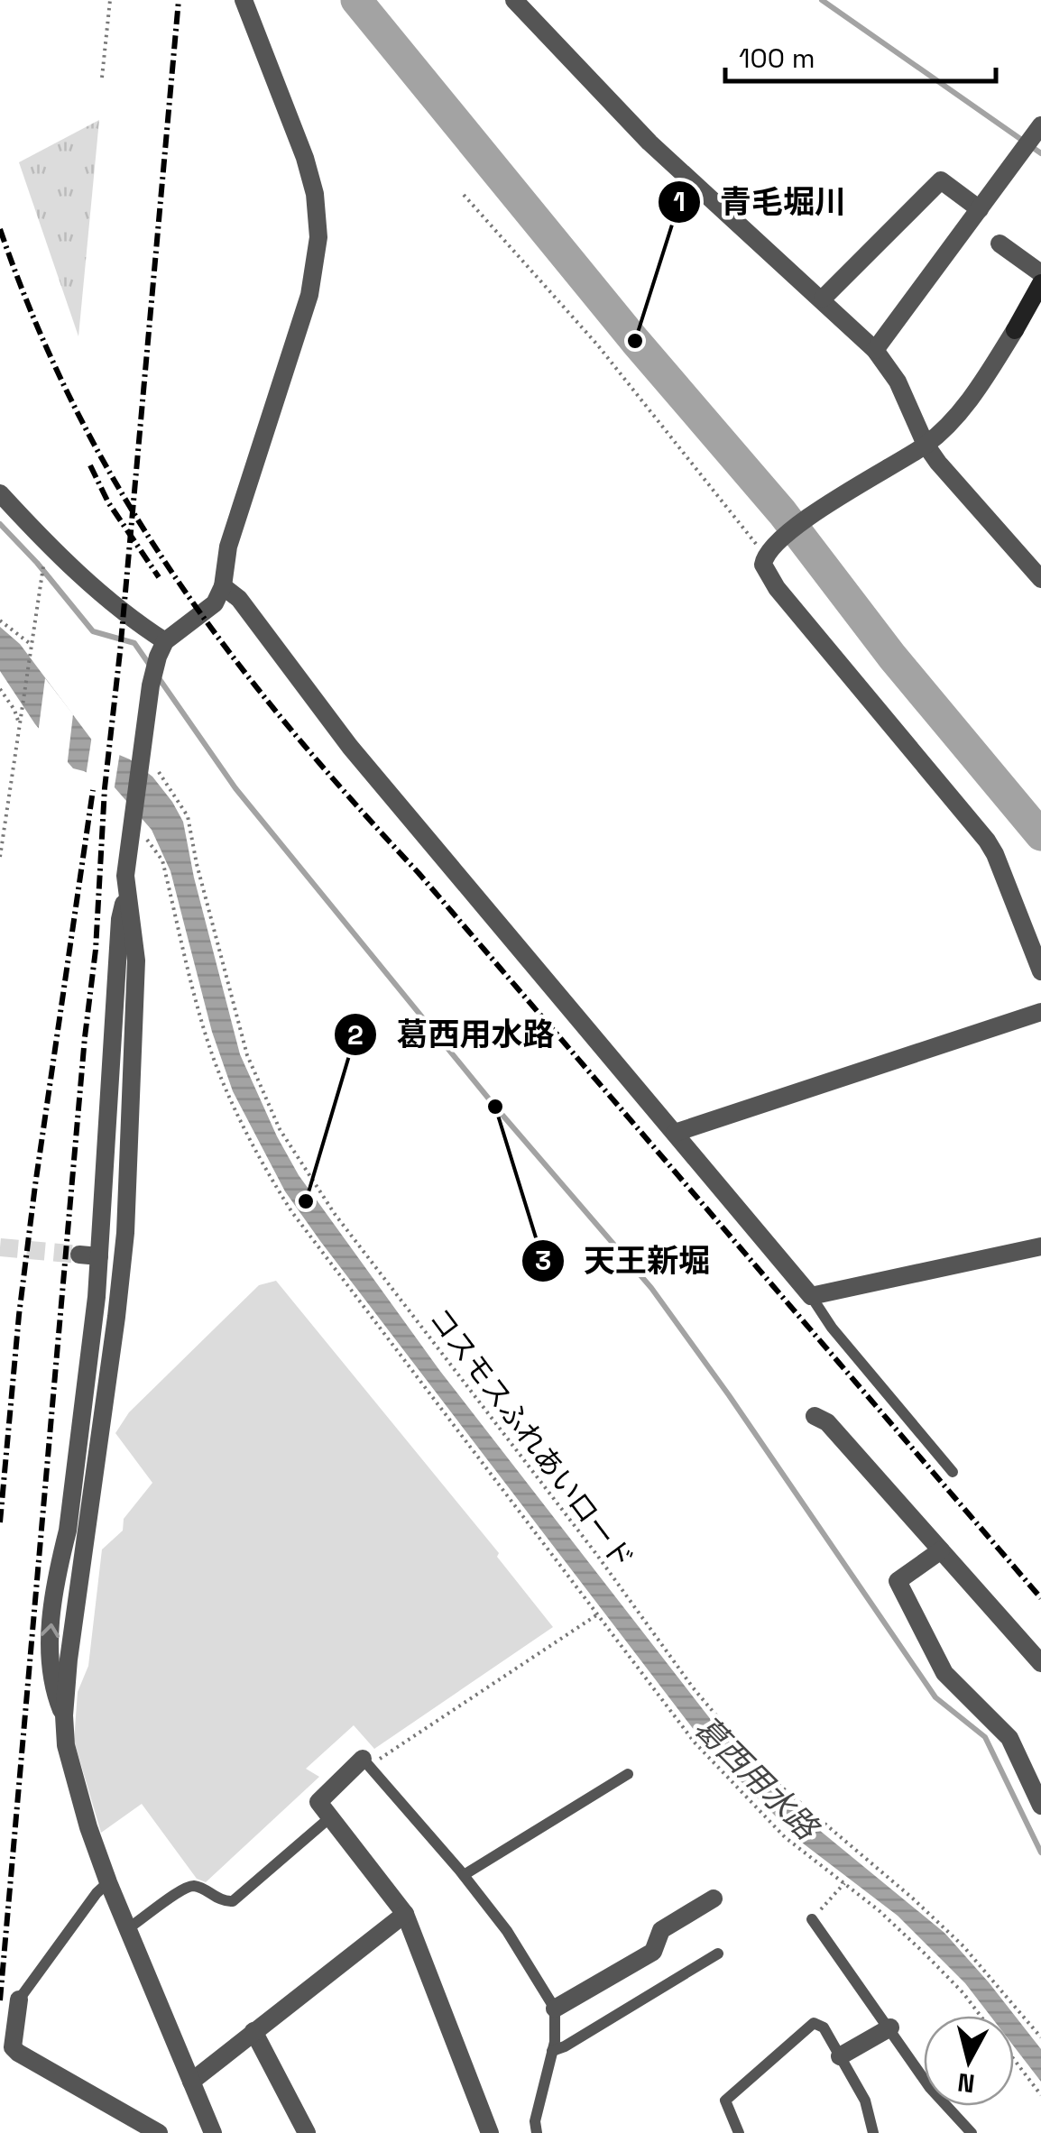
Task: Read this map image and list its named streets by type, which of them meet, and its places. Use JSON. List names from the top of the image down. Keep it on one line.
{"streets":{"path":["コスモスふれあいロード"]},"water":["葛西用水路"],"places":["青毛堀川","天王新堀","葛西用水路"],"scale_bar":"100 m","north":"bottom"}
